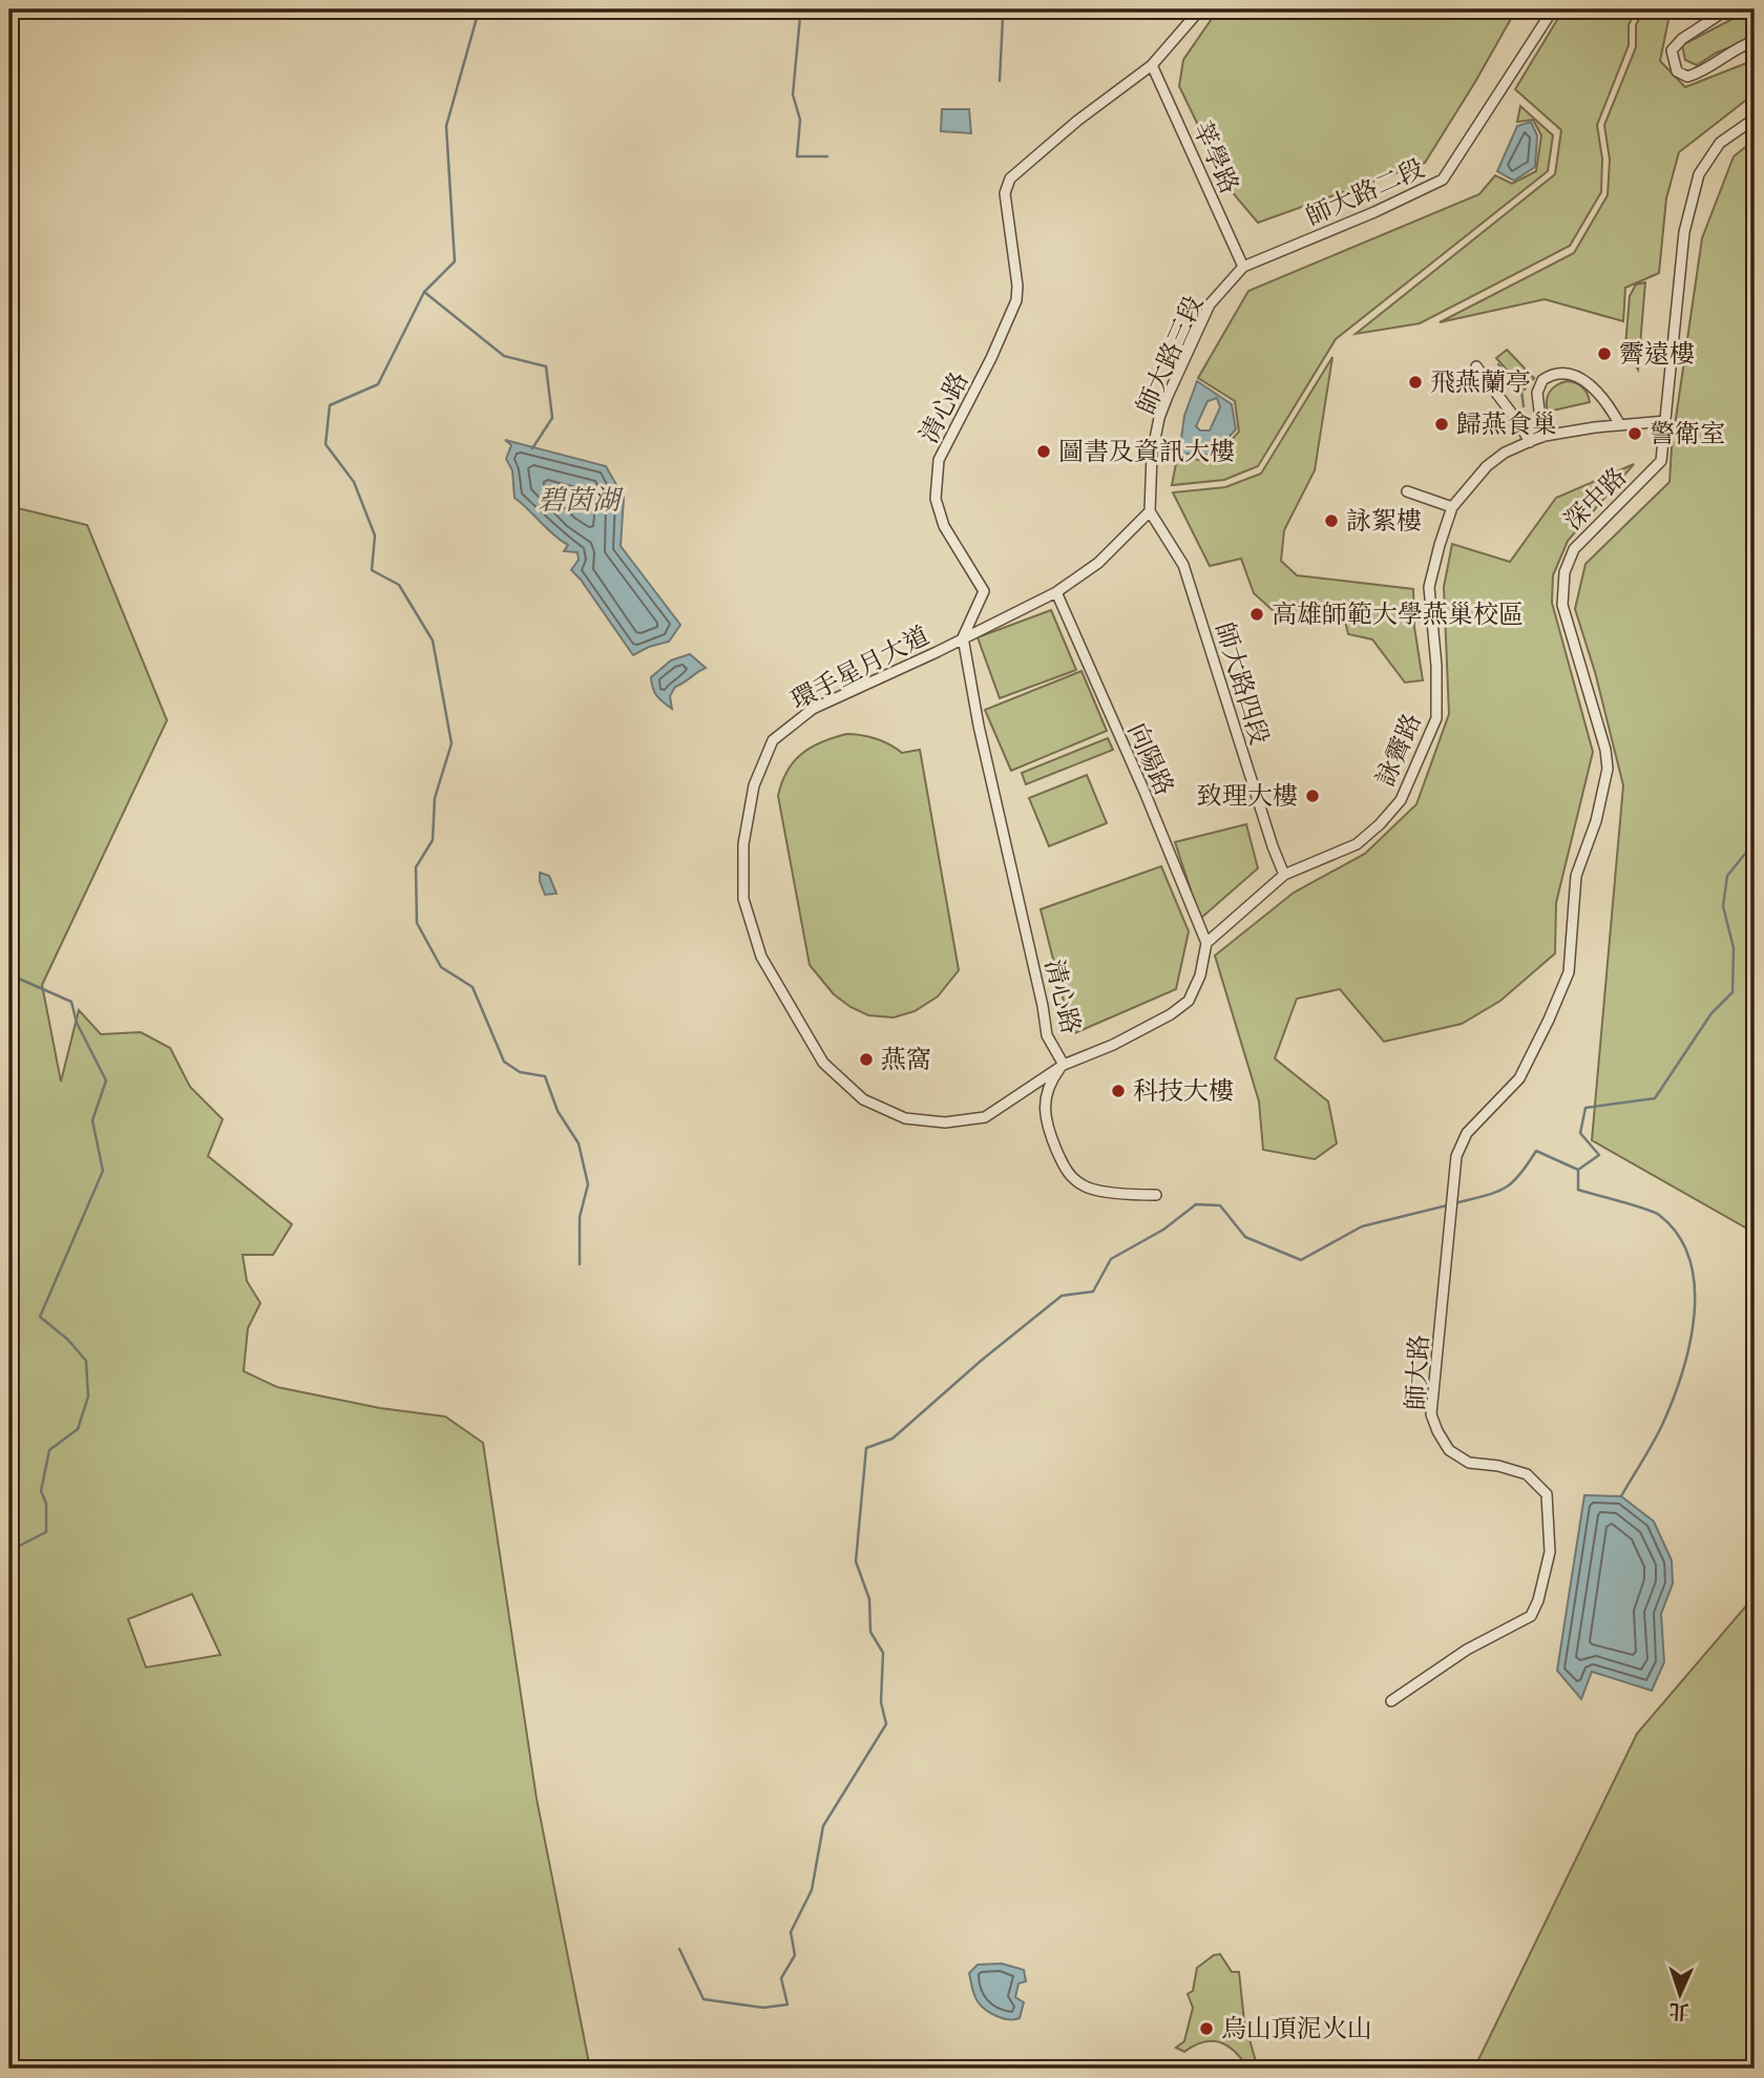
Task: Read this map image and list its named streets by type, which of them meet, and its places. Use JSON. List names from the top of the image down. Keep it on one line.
{"streets":{"street":["莘學路","師大路二段","師大路三段","清心路","深中路","環手星月大道","師大路四段","詠霽路","向陽路","師大路"]},"crossings":[["莘學路","師大路二段"],["莘學路","師大路三段"],["莘學路","清心路"],["師大路二段","師大路三段"],["師大路三段","環手星月大道"],["師大路三段","師大路四段"],["清心路","環手星月大道"],["深中路","詠霽路"],["深中路","師大路"],["環手星月大道","師大路四段"],["環手星月大道","向陽路"],["師大路四段","詠霽路"]],"water":["碧茵湖"],"places":["霽遠樓","飛燕蘭亭","歸燕食巢","警衛室","圖書及資訊大樓","詠絮樓","高雄師範大學燕巢校區","致理大樓","燕窩","科技大樓","烏山頂泥火山"],"north":"bottom"}
